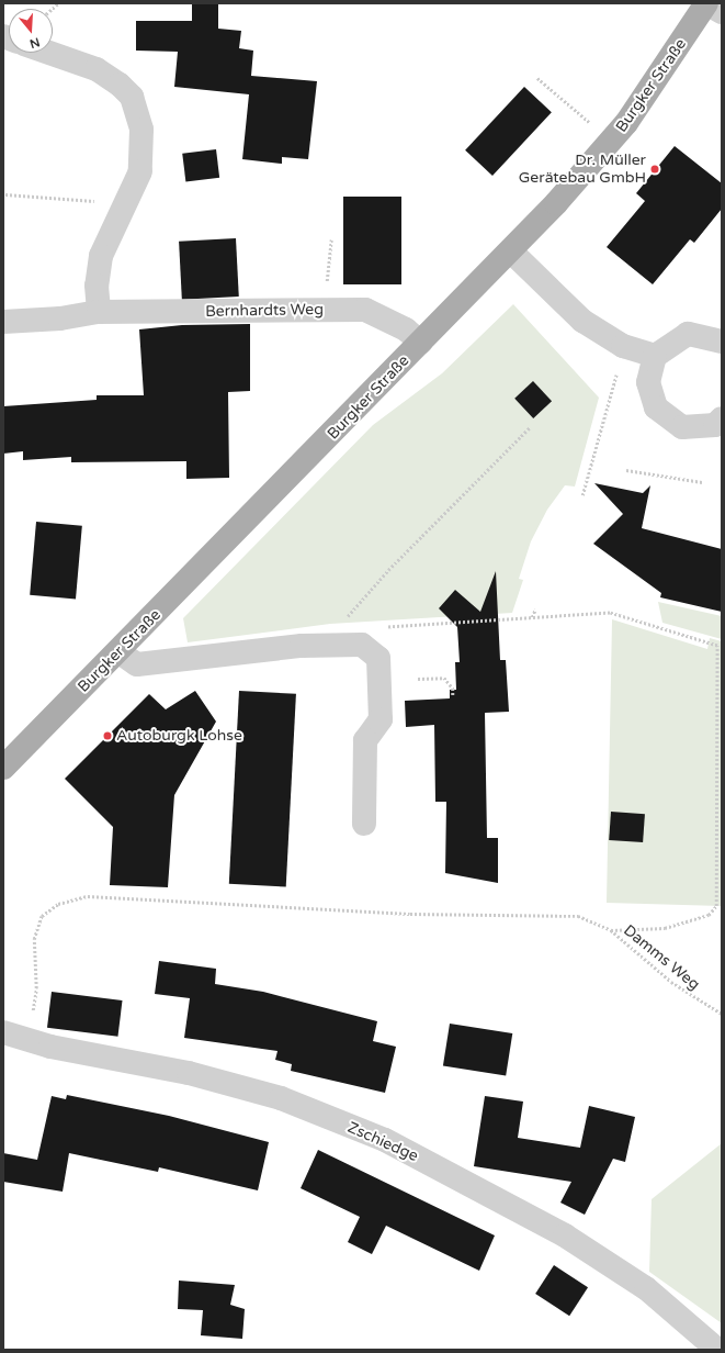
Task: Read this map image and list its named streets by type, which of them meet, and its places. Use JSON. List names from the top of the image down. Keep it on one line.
{"streets":{"main road":["Burgker Straße"],"street":["Bernhardts Weg","Zschiedge"],"path":["Damms Weg"]},"crossings":[["Burgker Straße","Bernhardts Weg"]],"places":["Dr. Müller Gerätebau GmbH","Autoburgk Lohse"],"north":"bottom"}
